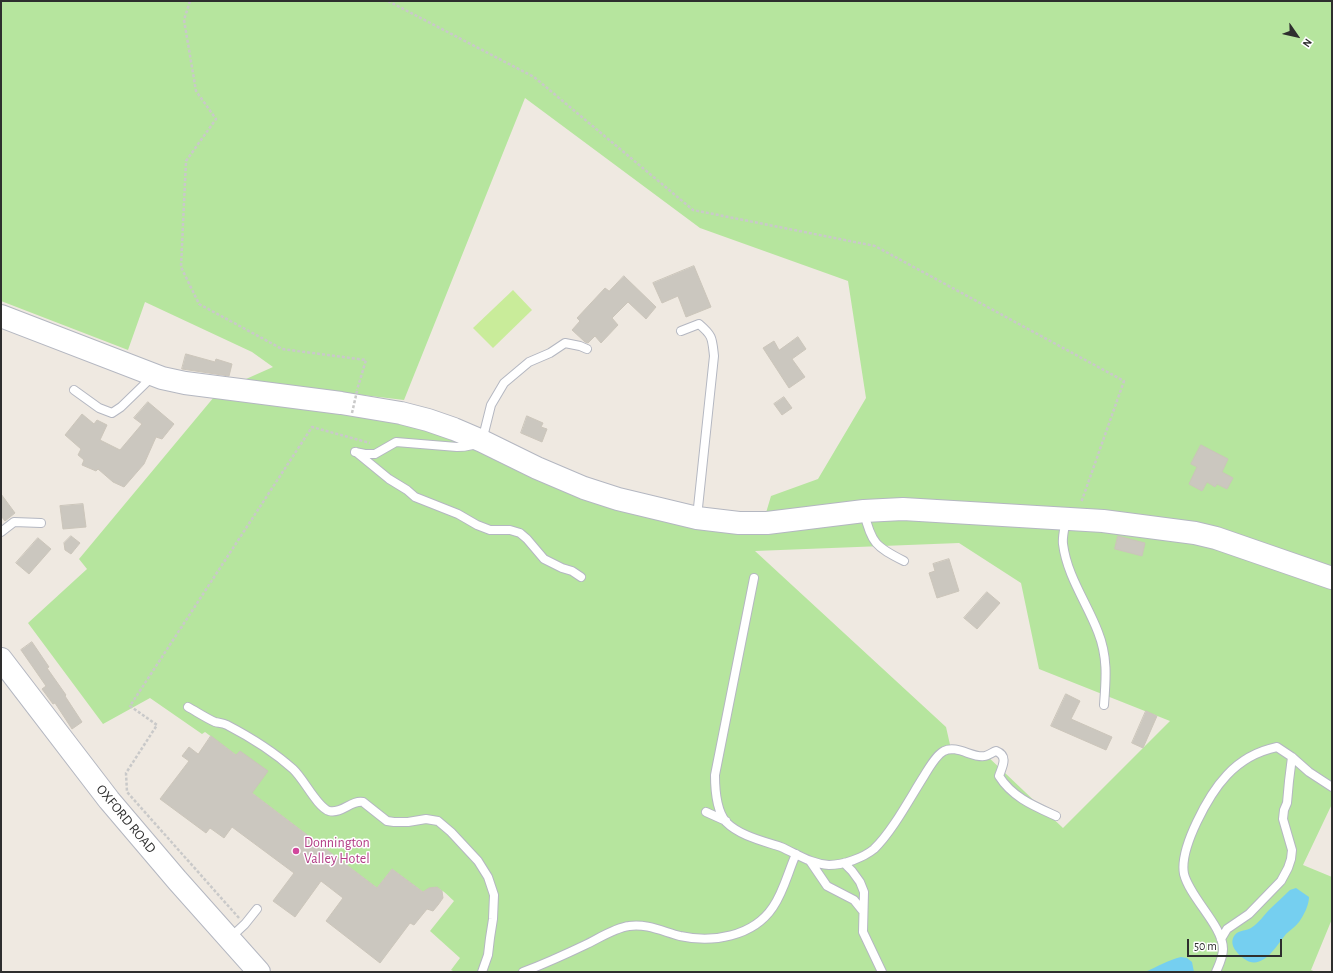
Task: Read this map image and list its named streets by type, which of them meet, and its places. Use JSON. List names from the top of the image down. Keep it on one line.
{"streets":{"main road":["OXFORD ROAD"]},"places":["Donnington Valley Hotel"],"scale_bar":"50 m","north":"bottom right"}
